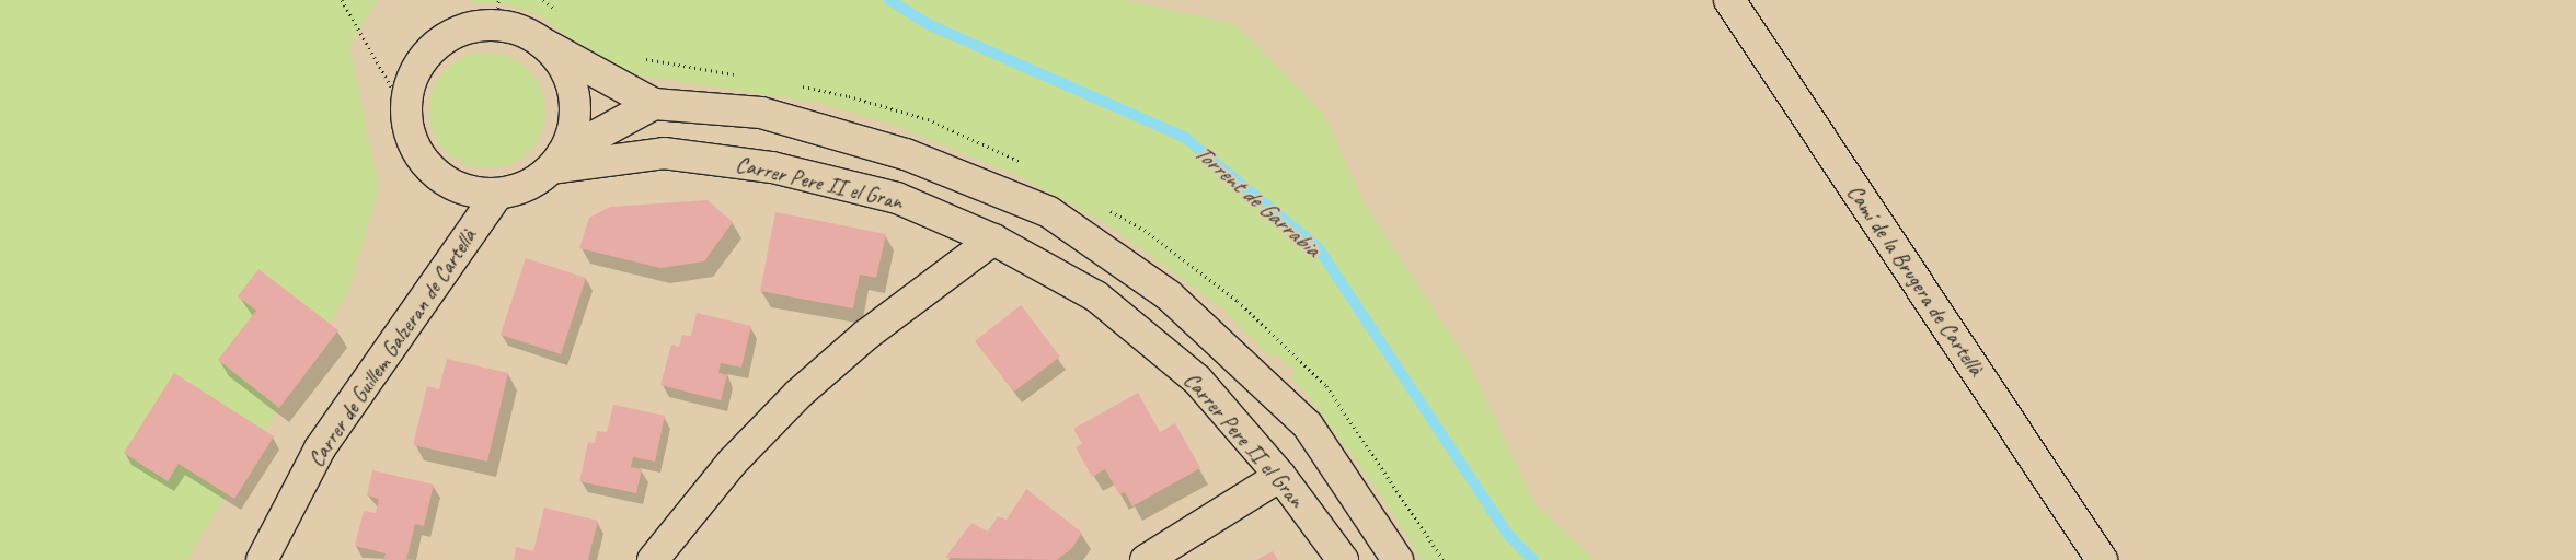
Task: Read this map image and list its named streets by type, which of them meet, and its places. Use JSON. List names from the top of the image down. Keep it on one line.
{"streets":{"street":["Carrer Pere II el Gran","Camí de la Brugera de Cartellà","Carrer de Guillem Galzeran de Cartellà"]},"crossings":[["Carrer Pere II el Gran","Carrer de Guillem Galzeran de Cartellà"]],"water":["Torrent de Garrabia"]}
